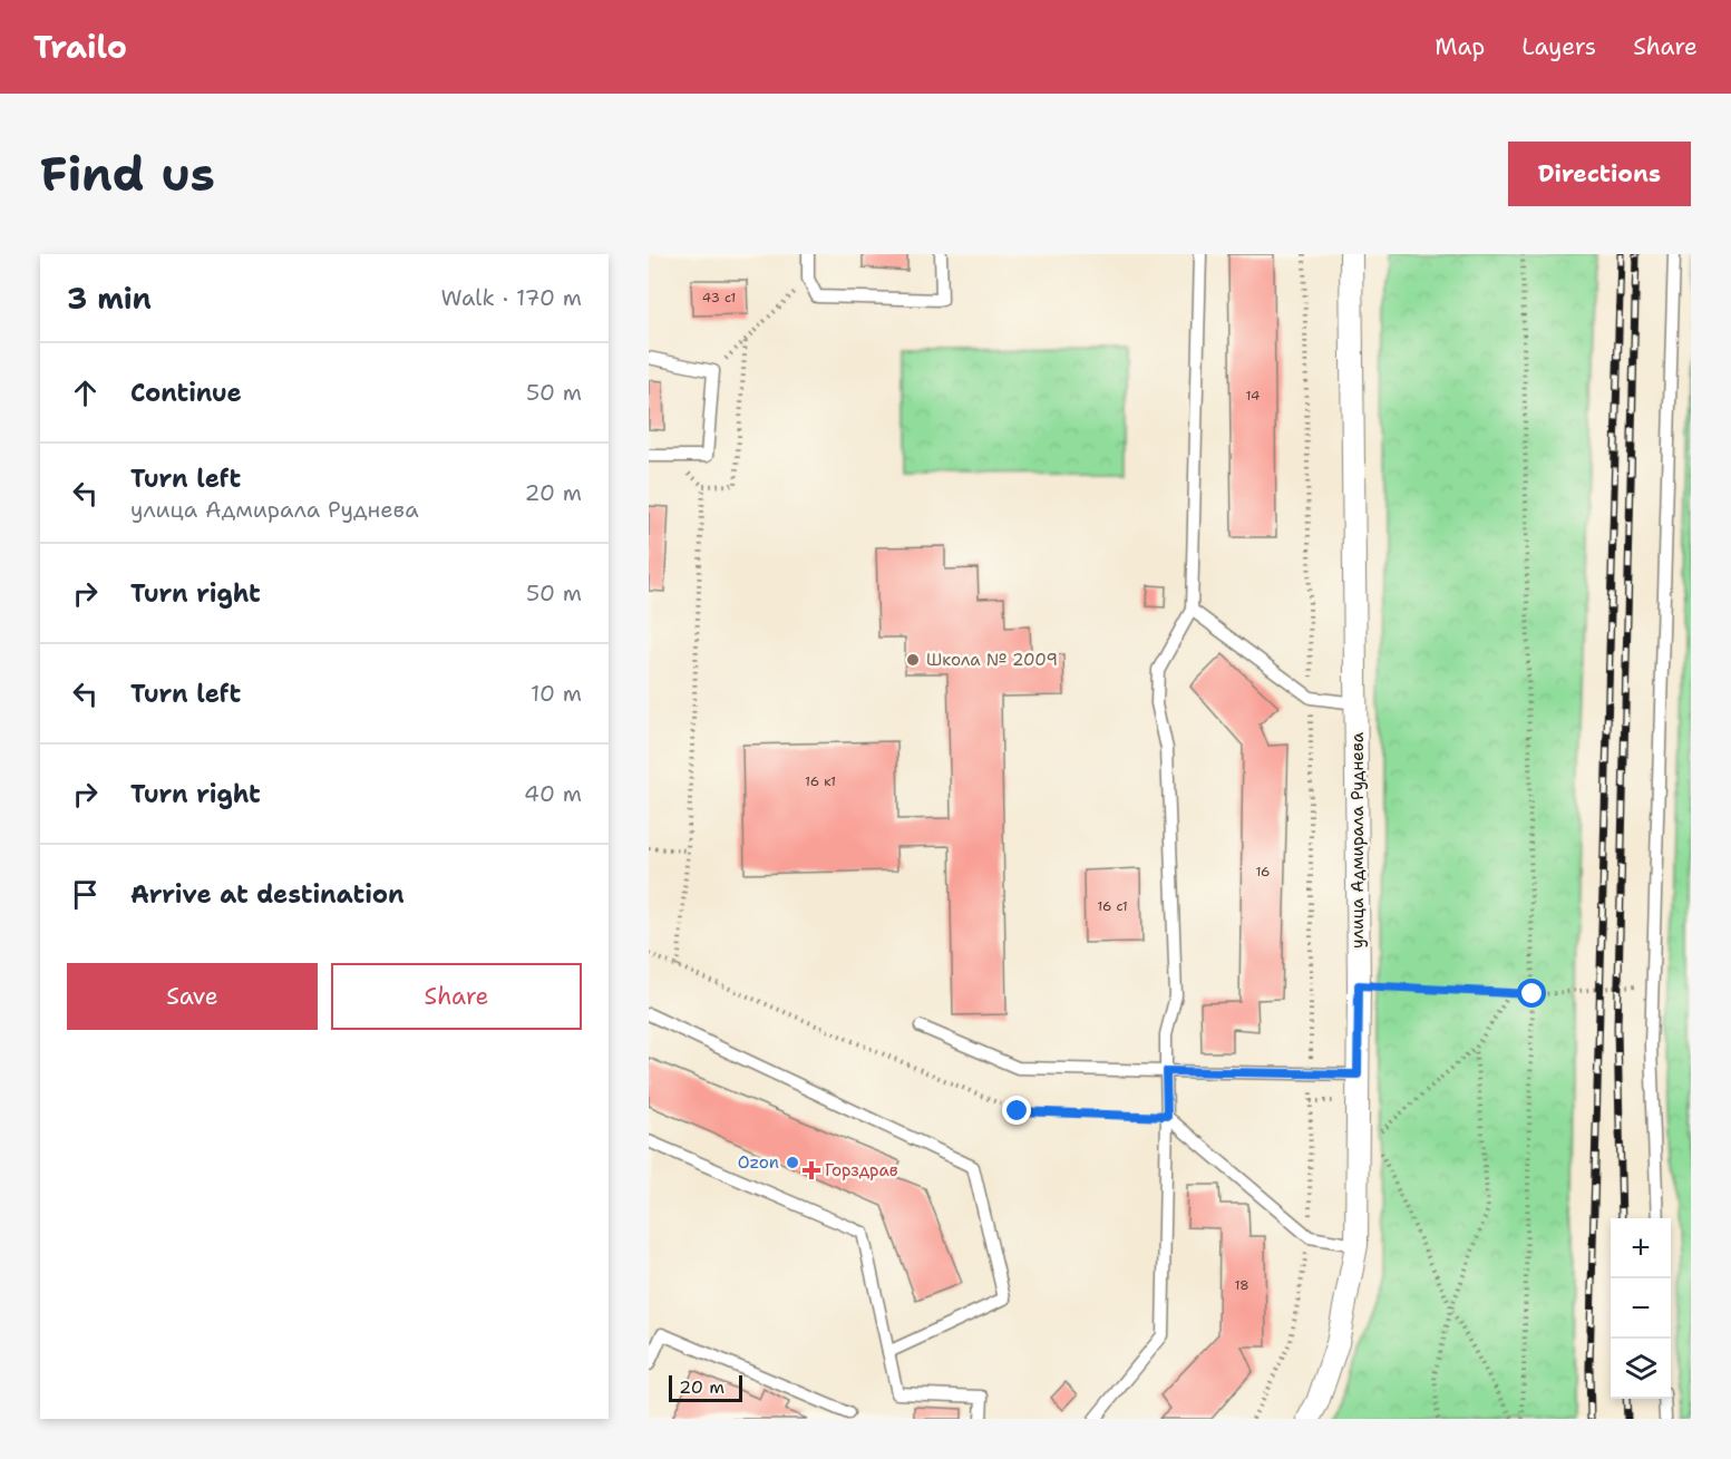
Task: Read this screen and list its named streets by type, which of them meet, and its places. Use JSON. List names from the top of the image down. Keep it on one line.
{"streets":{"street":["улица Адмирала Руднева"]},"places":{"other":["Школа № 2009","Ozon"],"health":["Горздрав"]},"house_numbers":["43 с1","14","16 к1","16","16 с1","18"],"scale_bar":"20 m","page":{"header":"Trailo","nav":["Map","Layers","Share"],"buttons":["Directions",["Save","Share"]],"title":"Find us","heading":["3 min","Walk · 170 m"],"list":[["Continue","50 m"],["Turn left","улица Адмирала Руднева","20 m"],["Turn right","50 m"],["Turn left","10 m"],["Turn right","40 m"],"Arrive at destination"],"map_buttons":["+","−"],"scale":"20 m"}}
